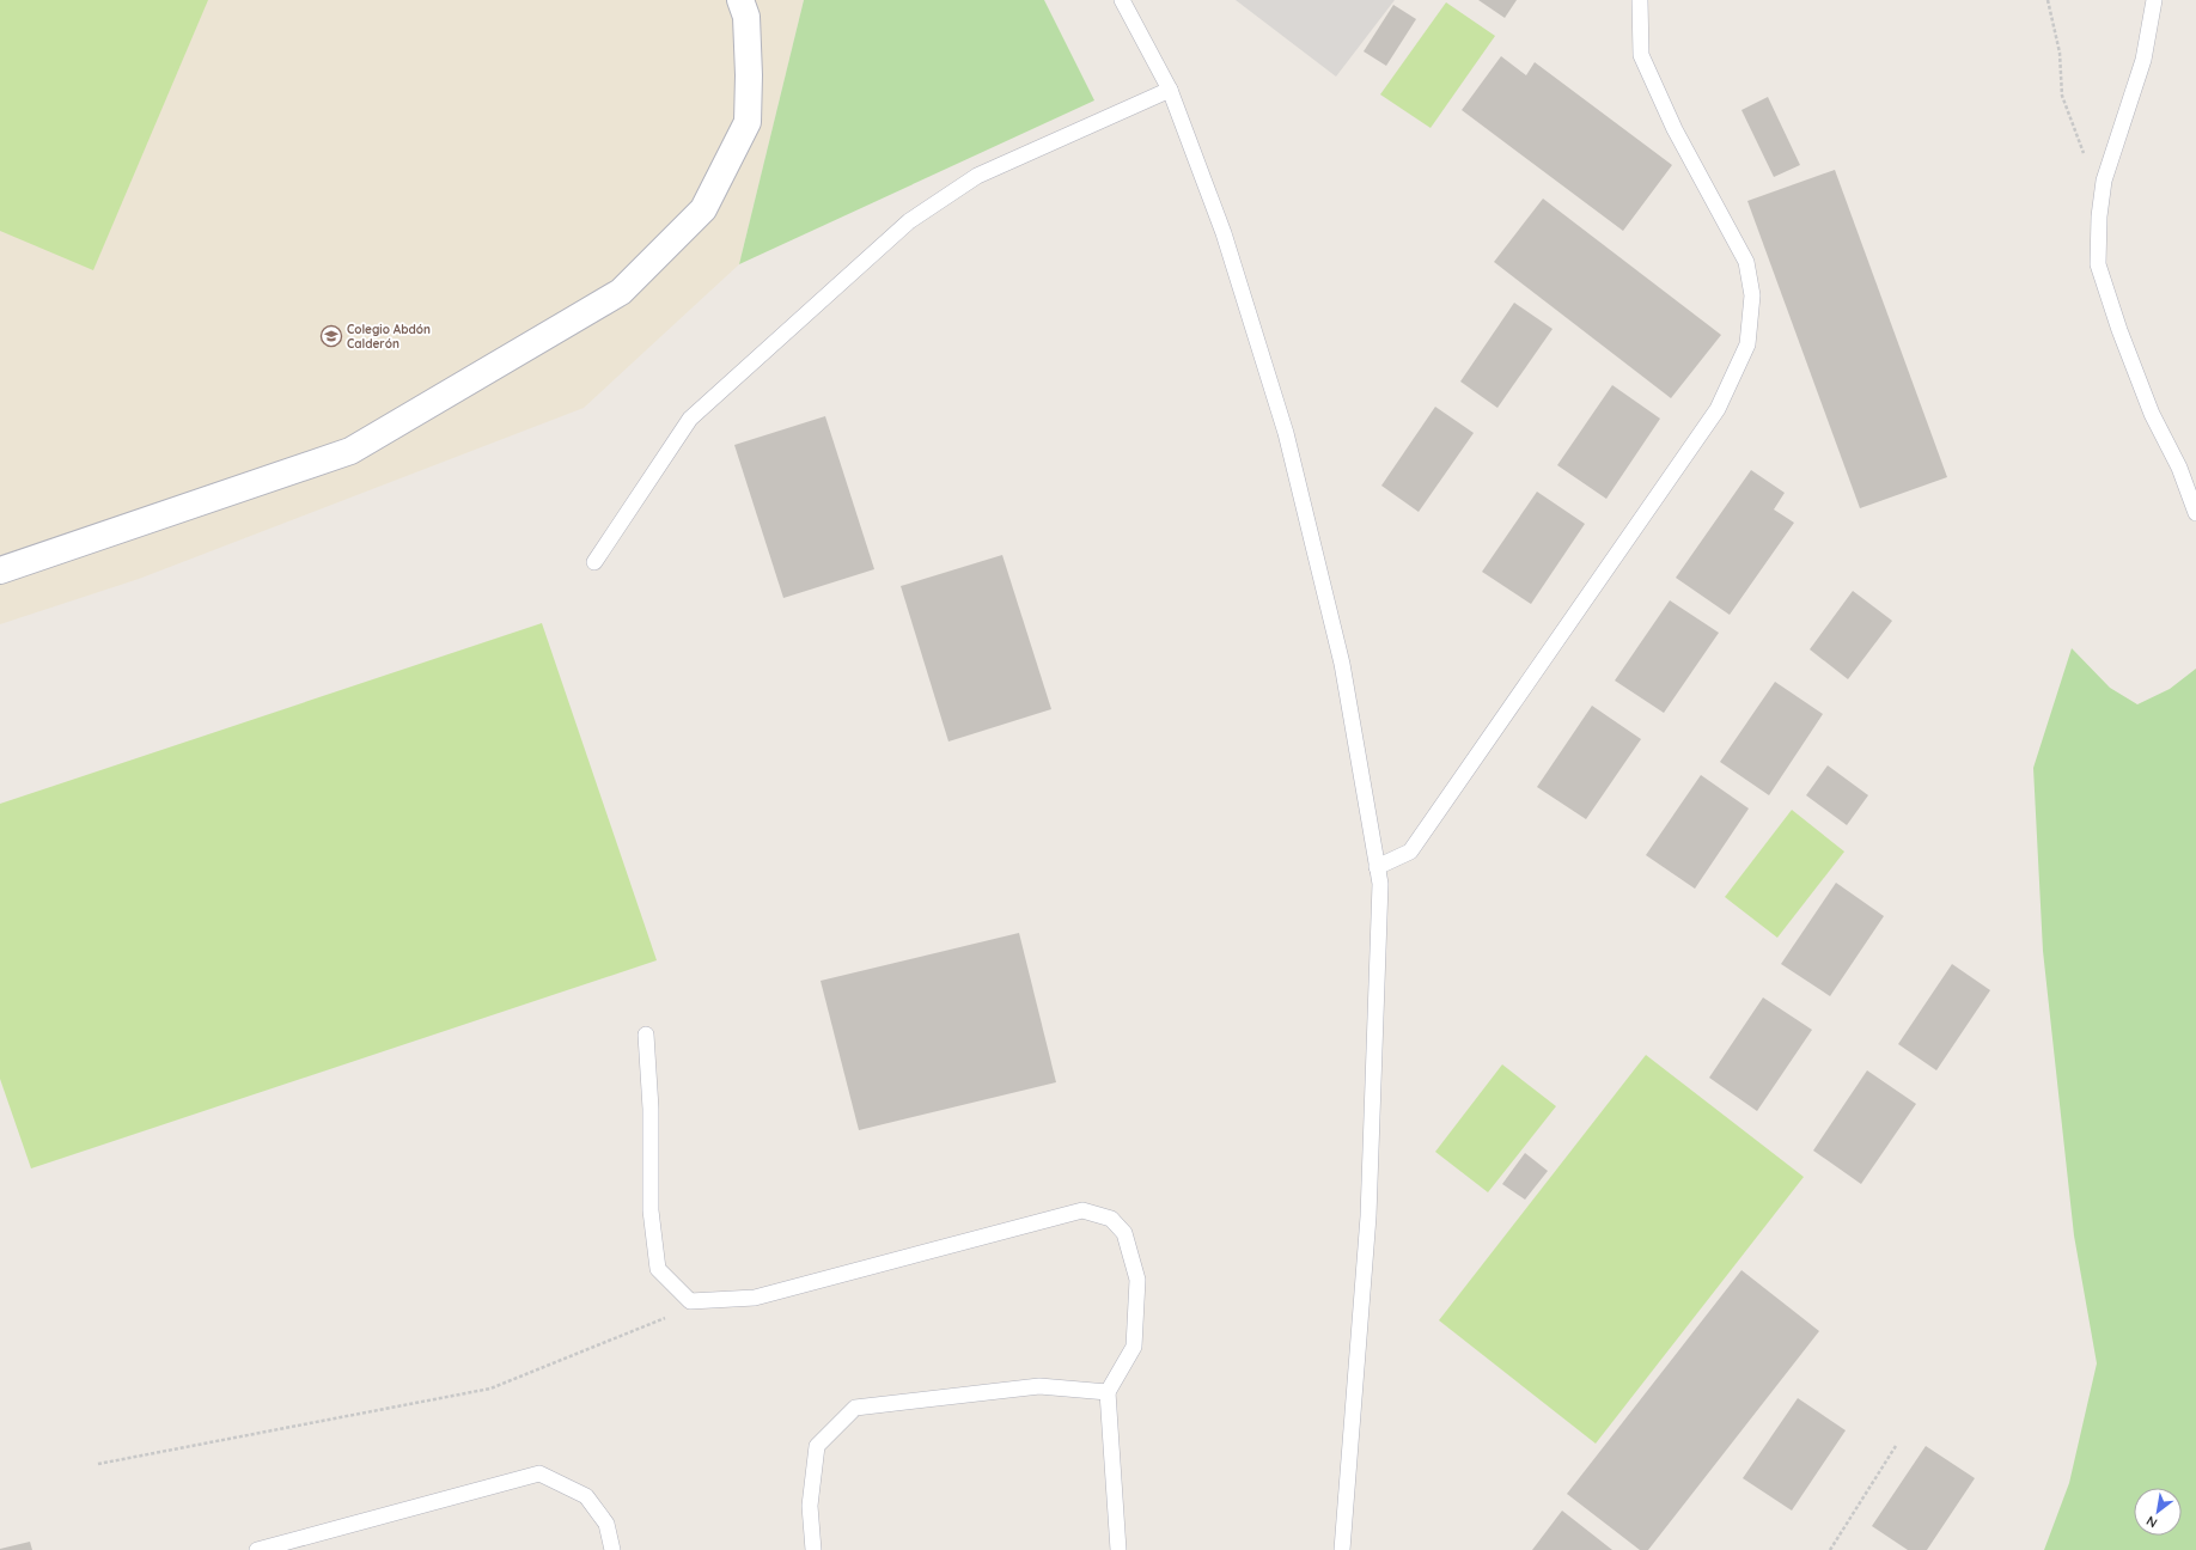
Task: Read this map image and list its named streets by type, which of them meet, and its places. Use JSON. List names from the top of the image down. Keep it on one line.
{"places":{"school or university":["Colegio Abdón Calderón"]},"north":"bottom left"}
